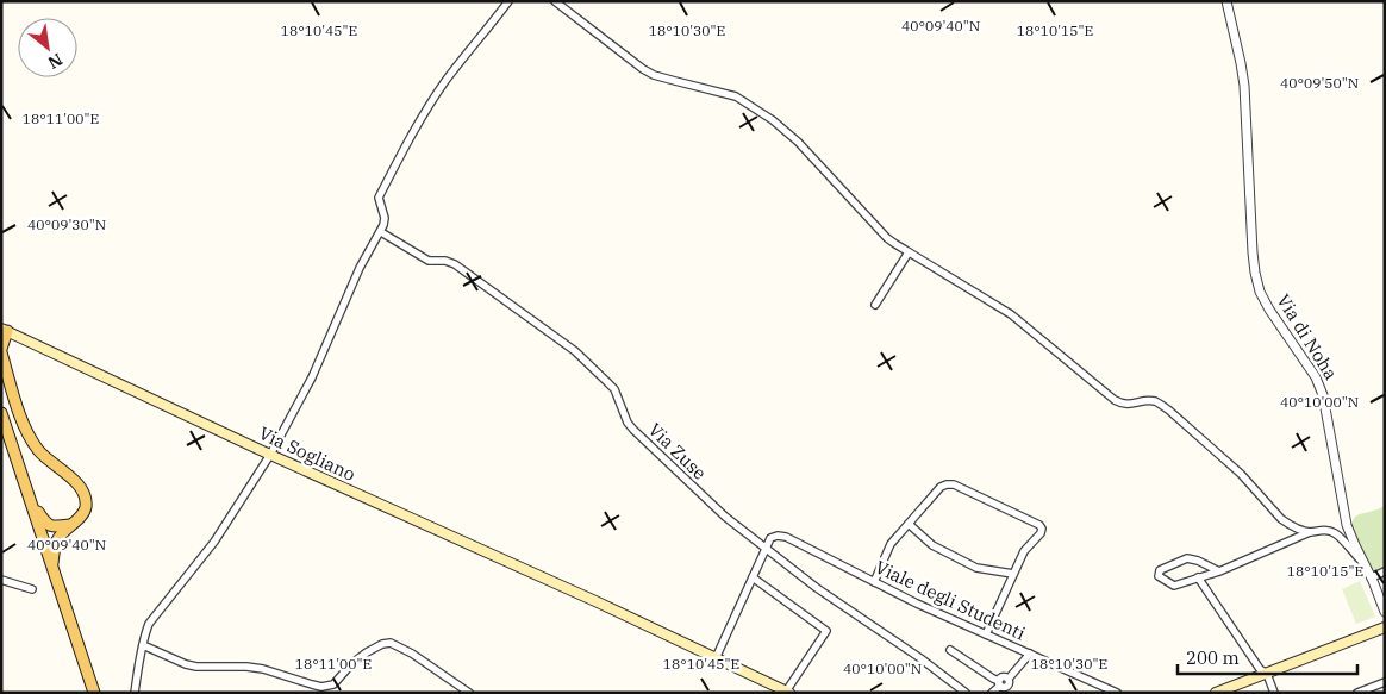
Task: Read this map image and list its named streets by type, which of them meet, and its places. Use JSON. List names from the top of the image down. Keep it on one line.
{"streets":{"main road":["Via Sogliano"],"street":["Via di Noha","Via Zuse","Viale degli Studenti"]},"crossings":[["Via Zuse","Viale degli Studenti"]],"scale_bar":"200 m","north":"bottom right","coordinates":["40°09'40\"N","18°10'45\"E","18°10'30\"E","18°10'15\"E","40°09'50\"N","18°11'00\"E","40°09'30\"N","40°10'00\"N"]}
